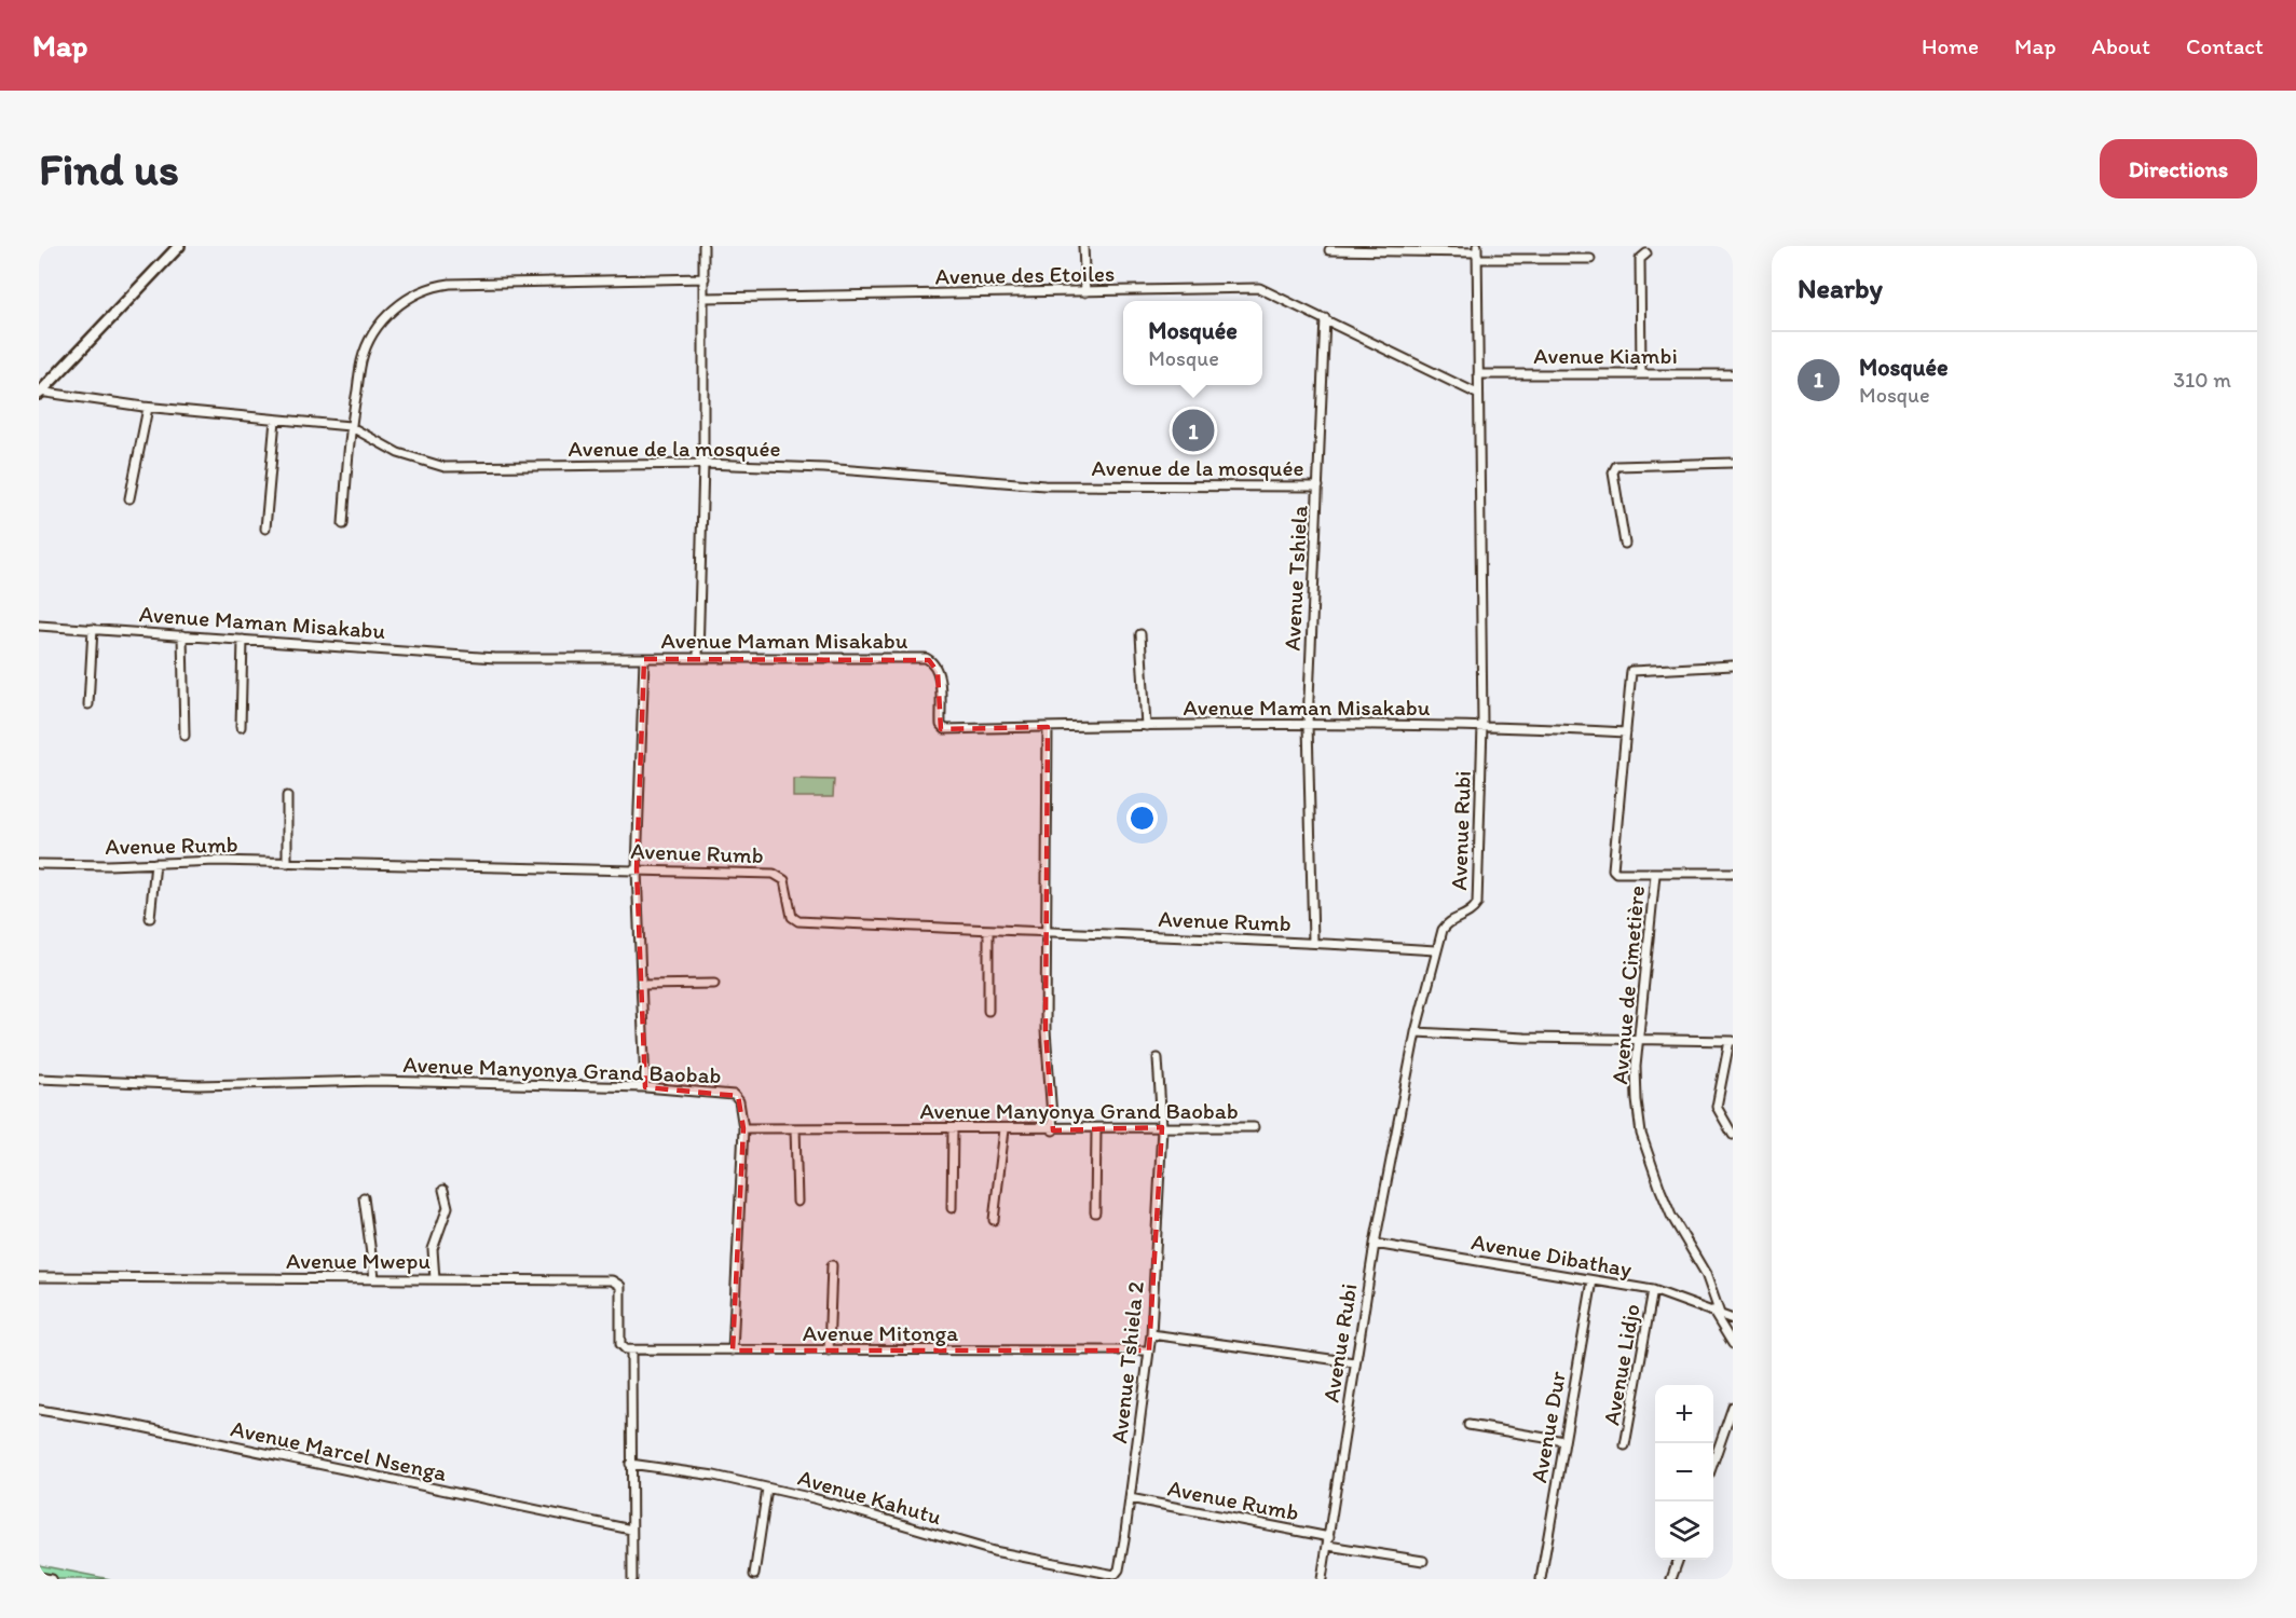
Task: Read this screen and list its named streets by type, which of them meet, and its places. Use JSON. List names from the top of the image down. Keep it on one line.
{"streets":{"street":["Avenue des Etoiles","Avenue Kiambi","Avenue de la mosquée","Avenue Tshiela","Avenue Maman Misakabu","Avenue Rubi","Avenue Rumb","Avenue de Cimetière","Avenue Manyonya Grand Baobab","Avenue Dibathay","Avenue Mwepu","Avenue Mitonga","Avenue Tshiela 2","Avenue Lidjo","Avenue Dur","Avenue Marcel Nsenga","Avenue Kahutu"]},"crossings":[["Avenue des Etoiles","Avenue Tshiela"],["Avenue des Etoiles","Avenue Rubi"],["Avenue Kiambi","Avenue Rubi"],["Avenue de la mosquée","Avenue Tshiela"],["Avenue Tshiela","Avenue Maman Misakabu"],["Avenue Tshiela","Avenue Rumb"],["Avenue Maman Misakabu","Avenue Rubi"],["Avenue Rubi","Avenue Rumb"],["Avenue Rubi","Avenue Dibathay"],["Avenue Rumb","Avenue Tshiela 2"],["Avenue de Cimetière","Avenue Dibathay"],["Avenue Manyonya Grand Baobab","Avenue Tshiela 2"],["Avenue Dibathay","Avenue Lidjo"],["Avenue Dibathay","Avenue Dur"],["Avenue Mwepu","Avenue Mitonga"],["Avenue Mitonga","Avenue Tshiela 2"],["Avenue Tshiela 2","Avenue Kahutu"]],"page":{"header":"Map","nav":["Home","Map","About","Contact"],"buttons":"Directions","title":"Find us","heading":"Nearby","popup":["Mosquée","Mosque"],"list":[{"mark":"1","name":"Mosquée","note":"Mosque","value":"310 m"}],"pins":"1","map_buttons":["+","−"]}}
